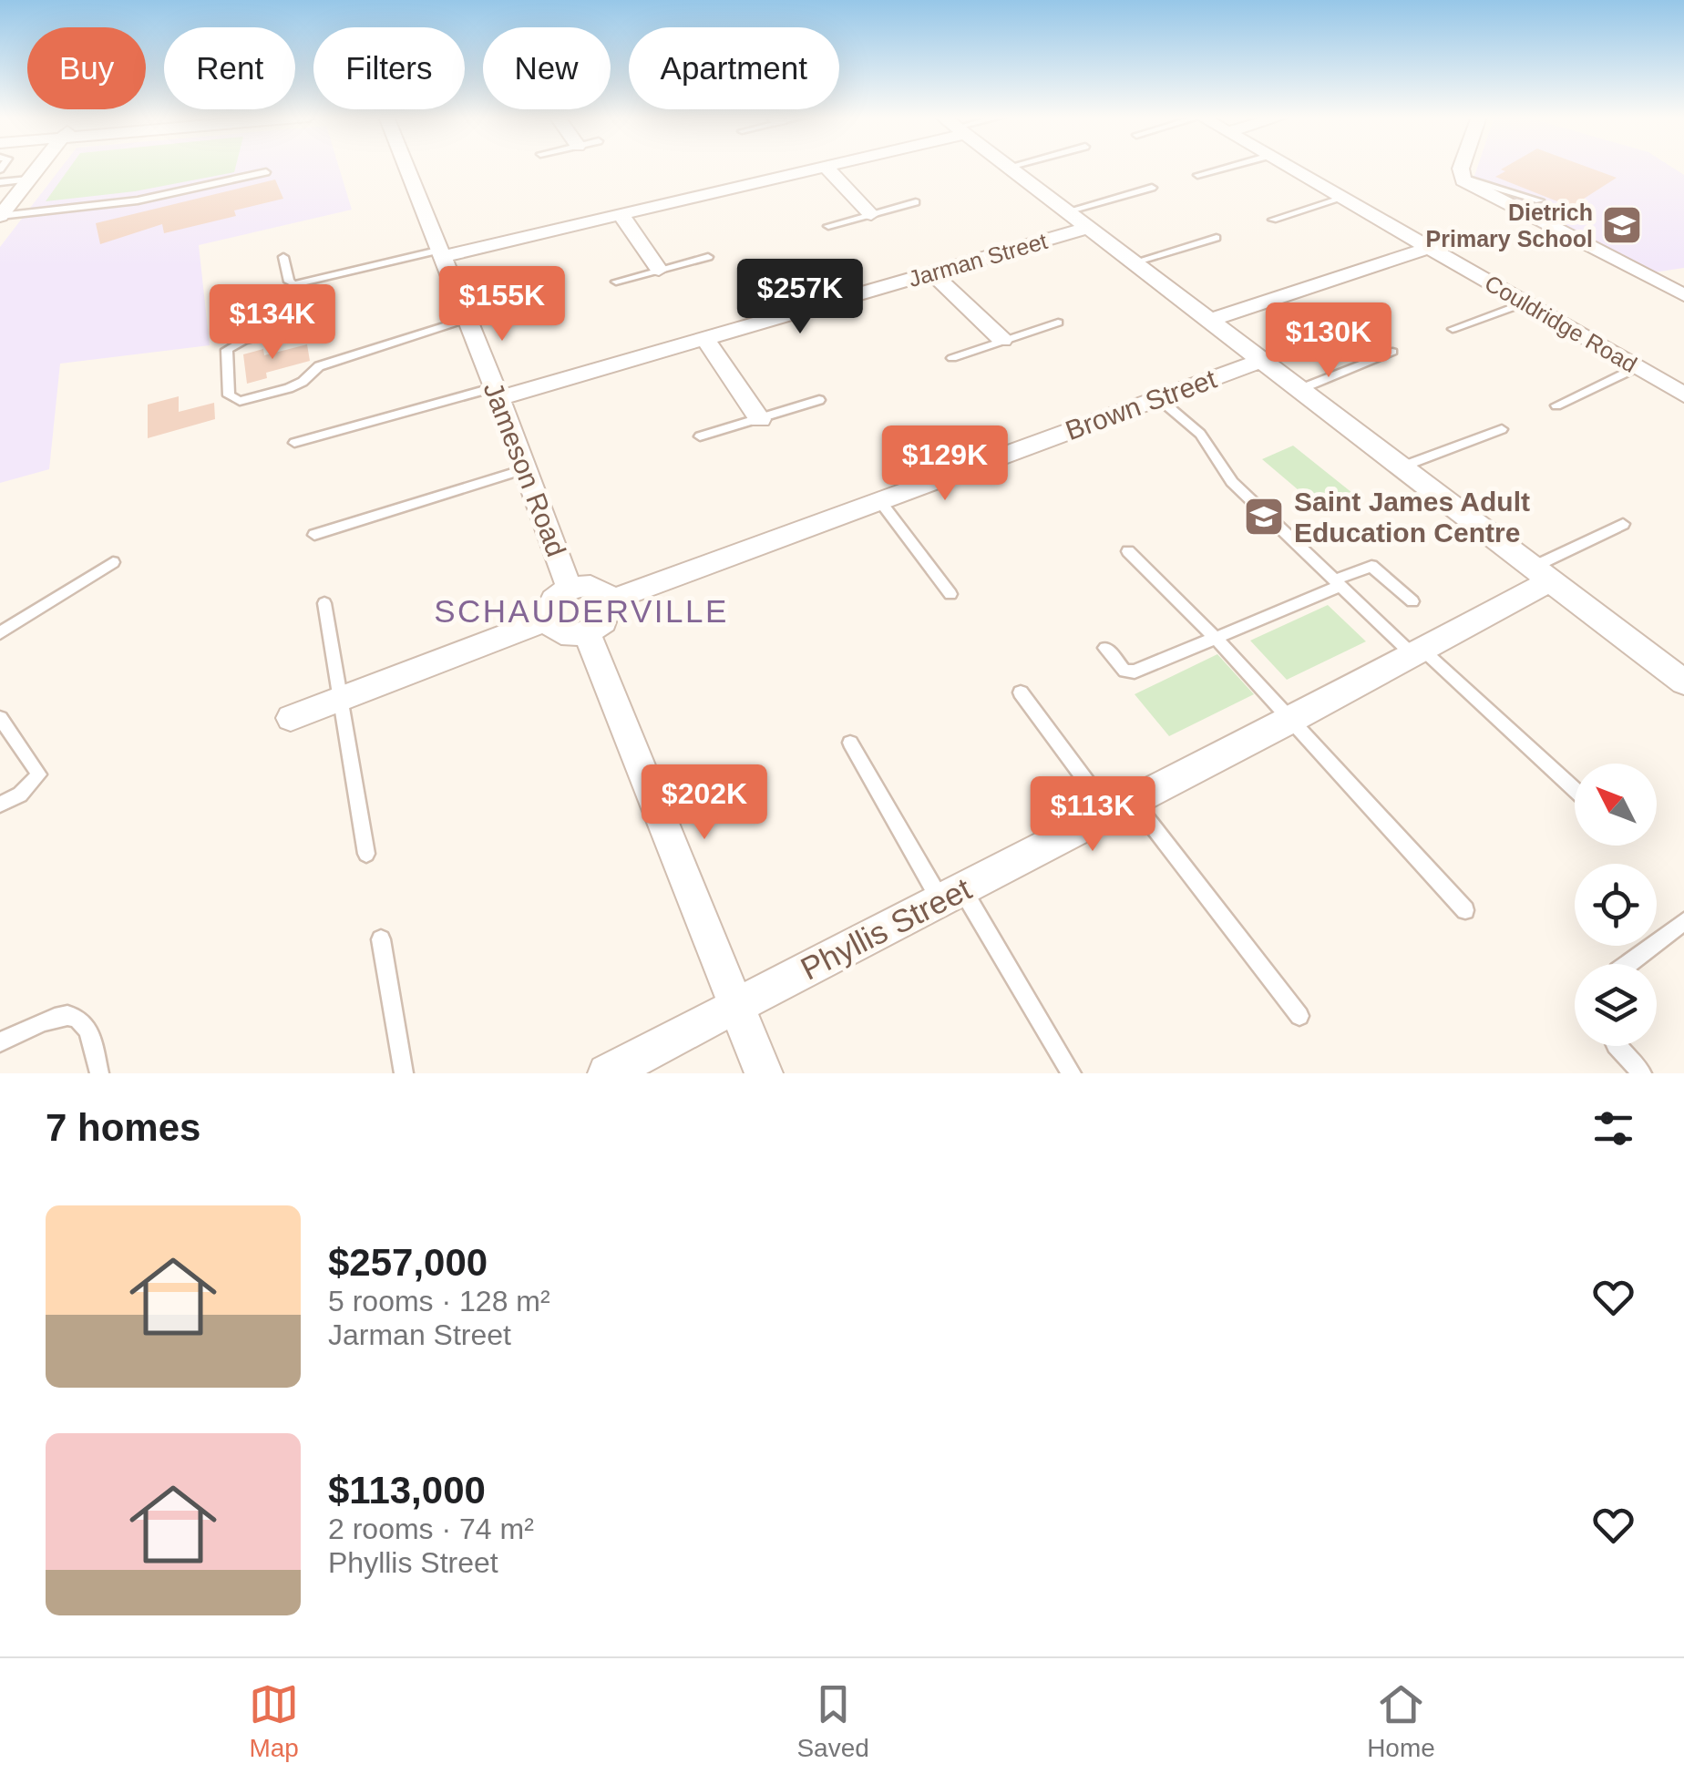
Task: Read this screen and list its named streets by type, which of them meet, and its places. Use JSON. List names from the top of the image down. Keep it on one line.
{"streets":{"street":["Jarman Street","Couldridge Road","Brown Street","Jameson Road","Phyllis Street"]},"crossings":[["Jarman Street","Jameson Road"],["Brown Street","Jameson Road"]],"districts":["SCHAUDERVILLE"],"places":{"school or university":["Dietrich Primary School","Saint James Adult Education Centre"]},"north":"top left","page":{"chip":["Buy","Rent","Filters","New","Apartment"],"price":["$257K","$155K","$134K","$130K","$129K","$202K","$113K"],"heading":"7 homes","list":[{"name":"$257,000","note":"5 rooms · 128 m² · Jarman Street"},{"name":"$113,000","note":"2 rooms · 74 m² · Phyllis Street"}],"tabs":["Map","Saved","Home"]}}
